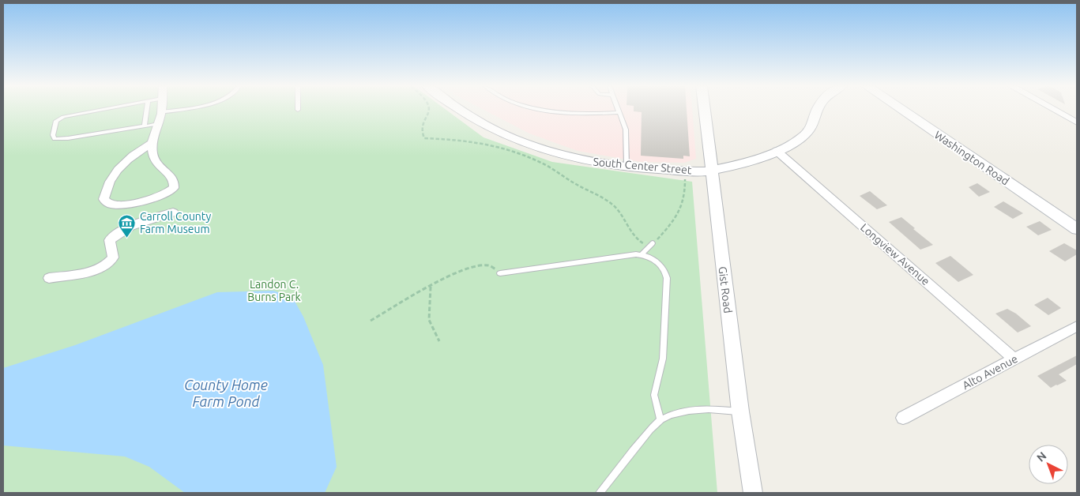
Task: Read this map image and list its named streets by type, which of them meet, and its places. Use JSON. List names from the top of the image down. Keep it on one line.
{"streets":{"main road":["Washington Road"],"street":["South Center Street","Longview Avenue","Gist Road","Alto Avenue"]},"crossings":[["South Center Street","Longview Avenue"],["South Center Street","Gist Road"],["Longview Avenue","Alto Avenue"]],"water":["County Home Farm Pond"],"parks":["Landon C. Burns Park"],"places":{"museum":["Carroll County Farm Museum"]},"north":"top left"}
